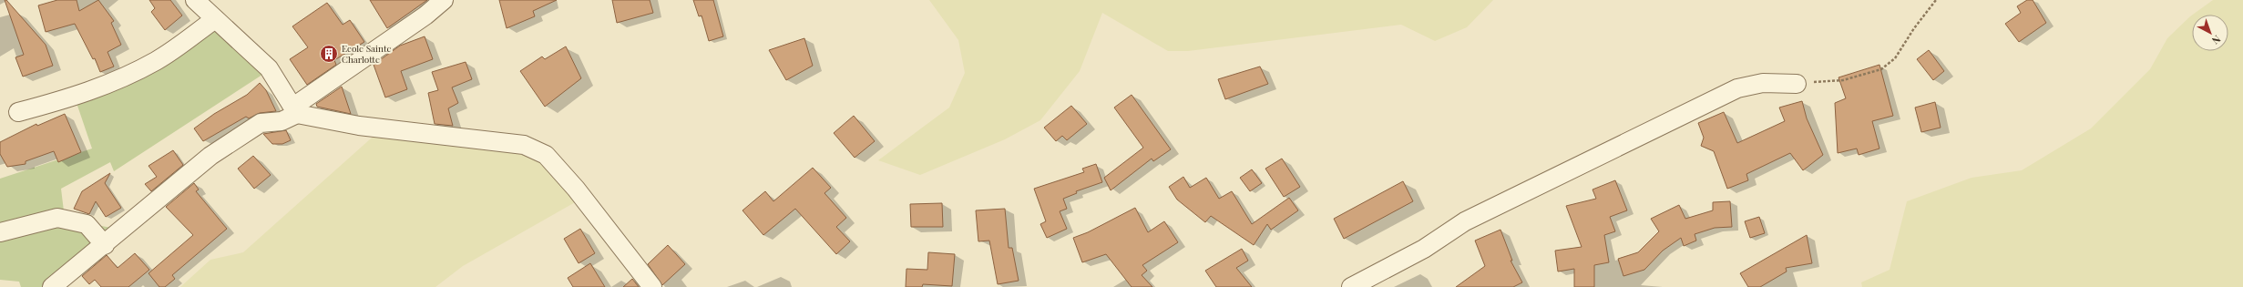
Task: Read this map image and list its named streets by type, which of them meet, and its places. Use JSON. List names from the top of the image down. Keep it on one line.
{"places":{"building":["Ecole Sainte Charlotte"]},"north":"bottom right"}
